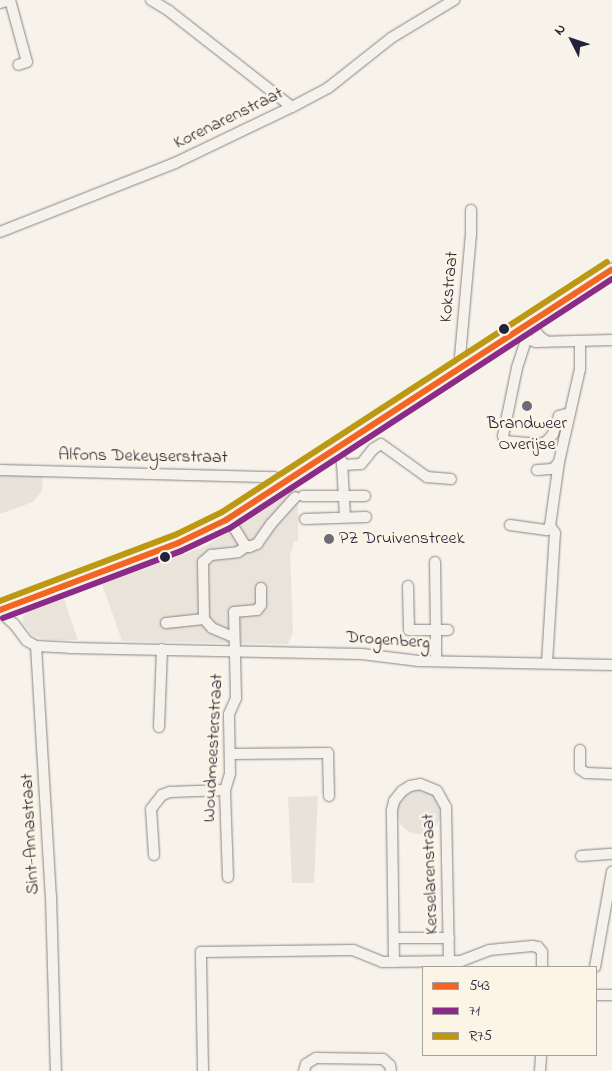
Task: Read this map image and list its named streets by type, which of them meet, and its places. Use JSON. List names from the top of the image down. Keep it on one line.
{"streets":{"street":["Korenarenstraat","Kokstraat","Alfons Dekeyserstraat","Drogenberg","Woudmeesterstraat","Sint-Annastraat","Kerselarenstraat"]},"crossings":[["Drogenberg","Woudmeesterstraat"],["Drogenberg","Sint-Annastraat"]],"places":["Brandweer Overijse","PZ Druivenstreek"],"lines":["transit line R75","transit line 543","transit line 71"],"legend":["543","71","R75"],"north":"top left"}
